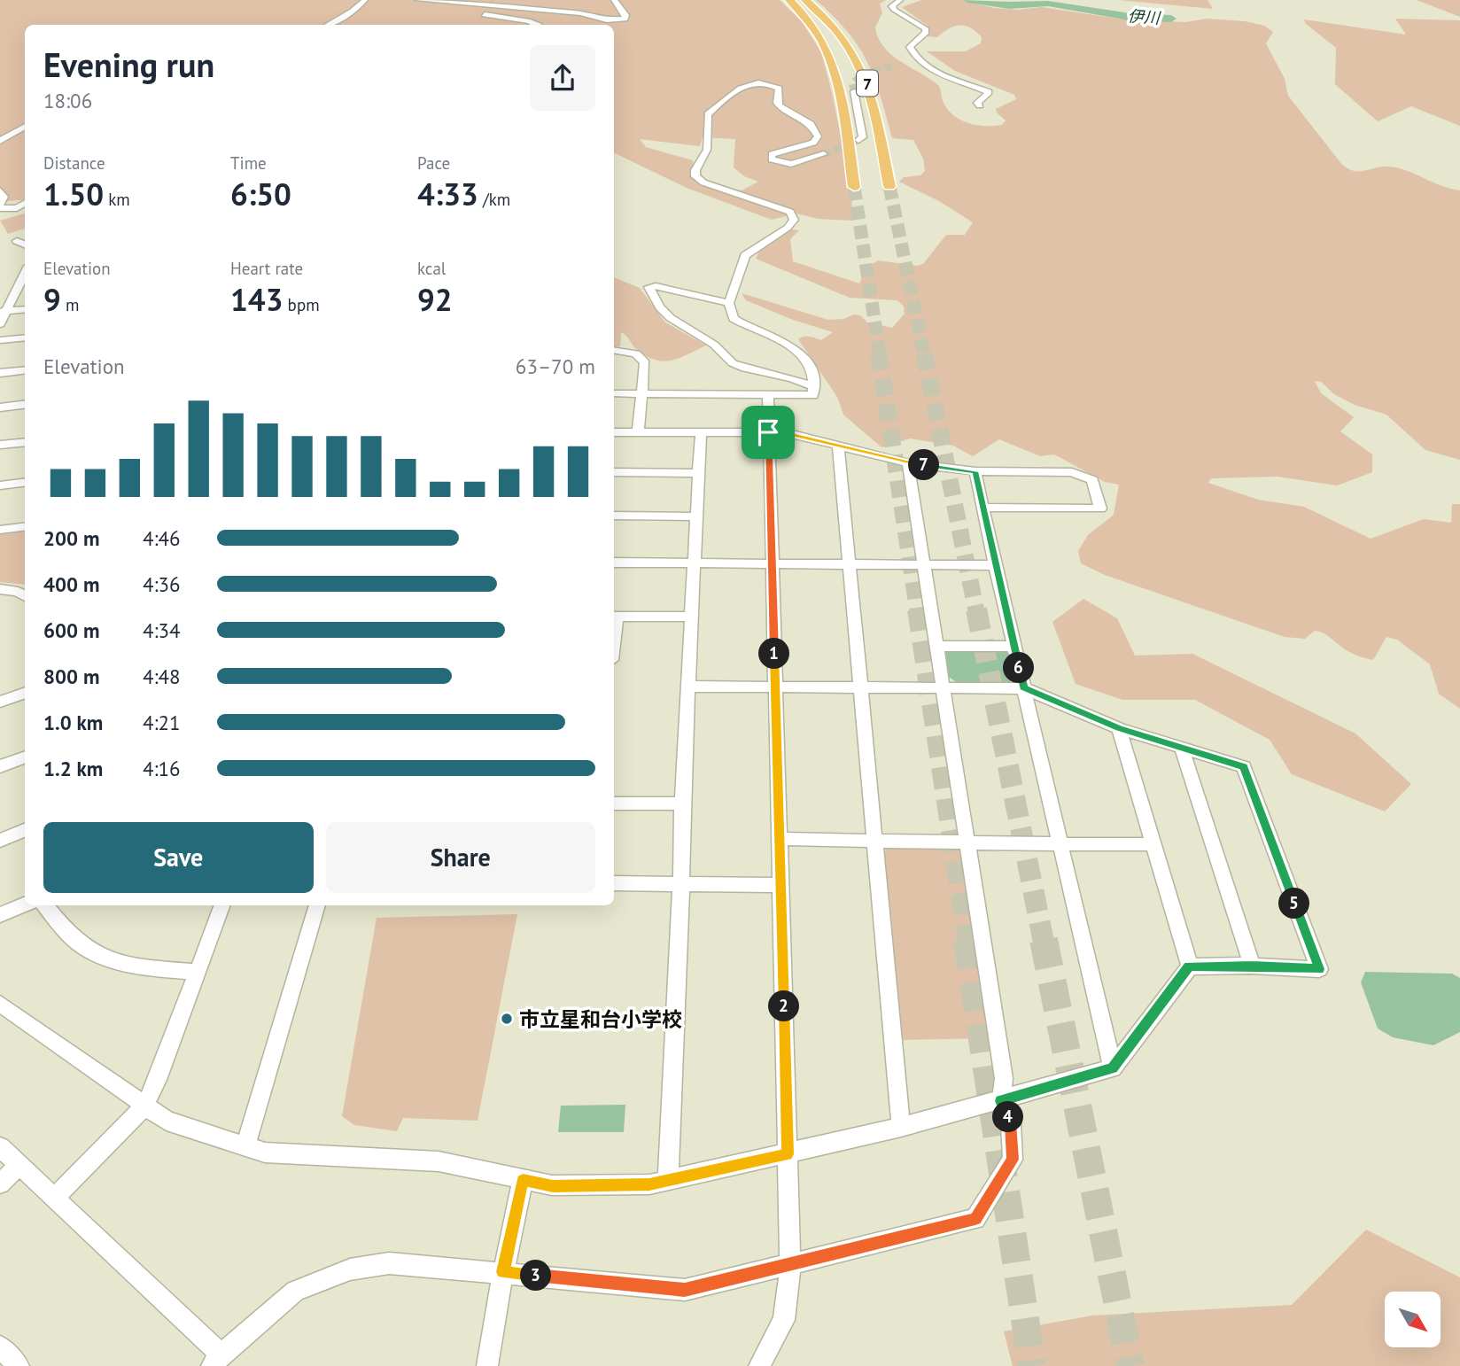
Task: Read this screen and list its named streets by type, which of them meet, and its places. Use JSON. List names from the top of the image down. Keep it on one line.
{"streets":{"highway":["7"]},"water":["伊川"],"places":["市立星和台小学校"],"north":"bottom right","page":{"heading":["Evening run","18:06"],"stats":[["Distance","1.50 km"],["Time","6:50"],["Pace","4:33 /km"],["Elevation","9 m"],["Heart rate","143 bpm"],["kcal","92"]],"chart":["Elevation","63–70 m"],"pins":["7","1","6","5","2","4","3"],"list":[{"name":"200 m","note":"4:46"},{"name":"400 m","note":"4:36"},{"name":"600 m","note":"4:34"},{"name":"800 m","note":"4:48"},{"name":"1.0 km","note":"4:21"},{"name":"1.2 km","note":"4:16"}],"buttons":["Save","Share"]}}
